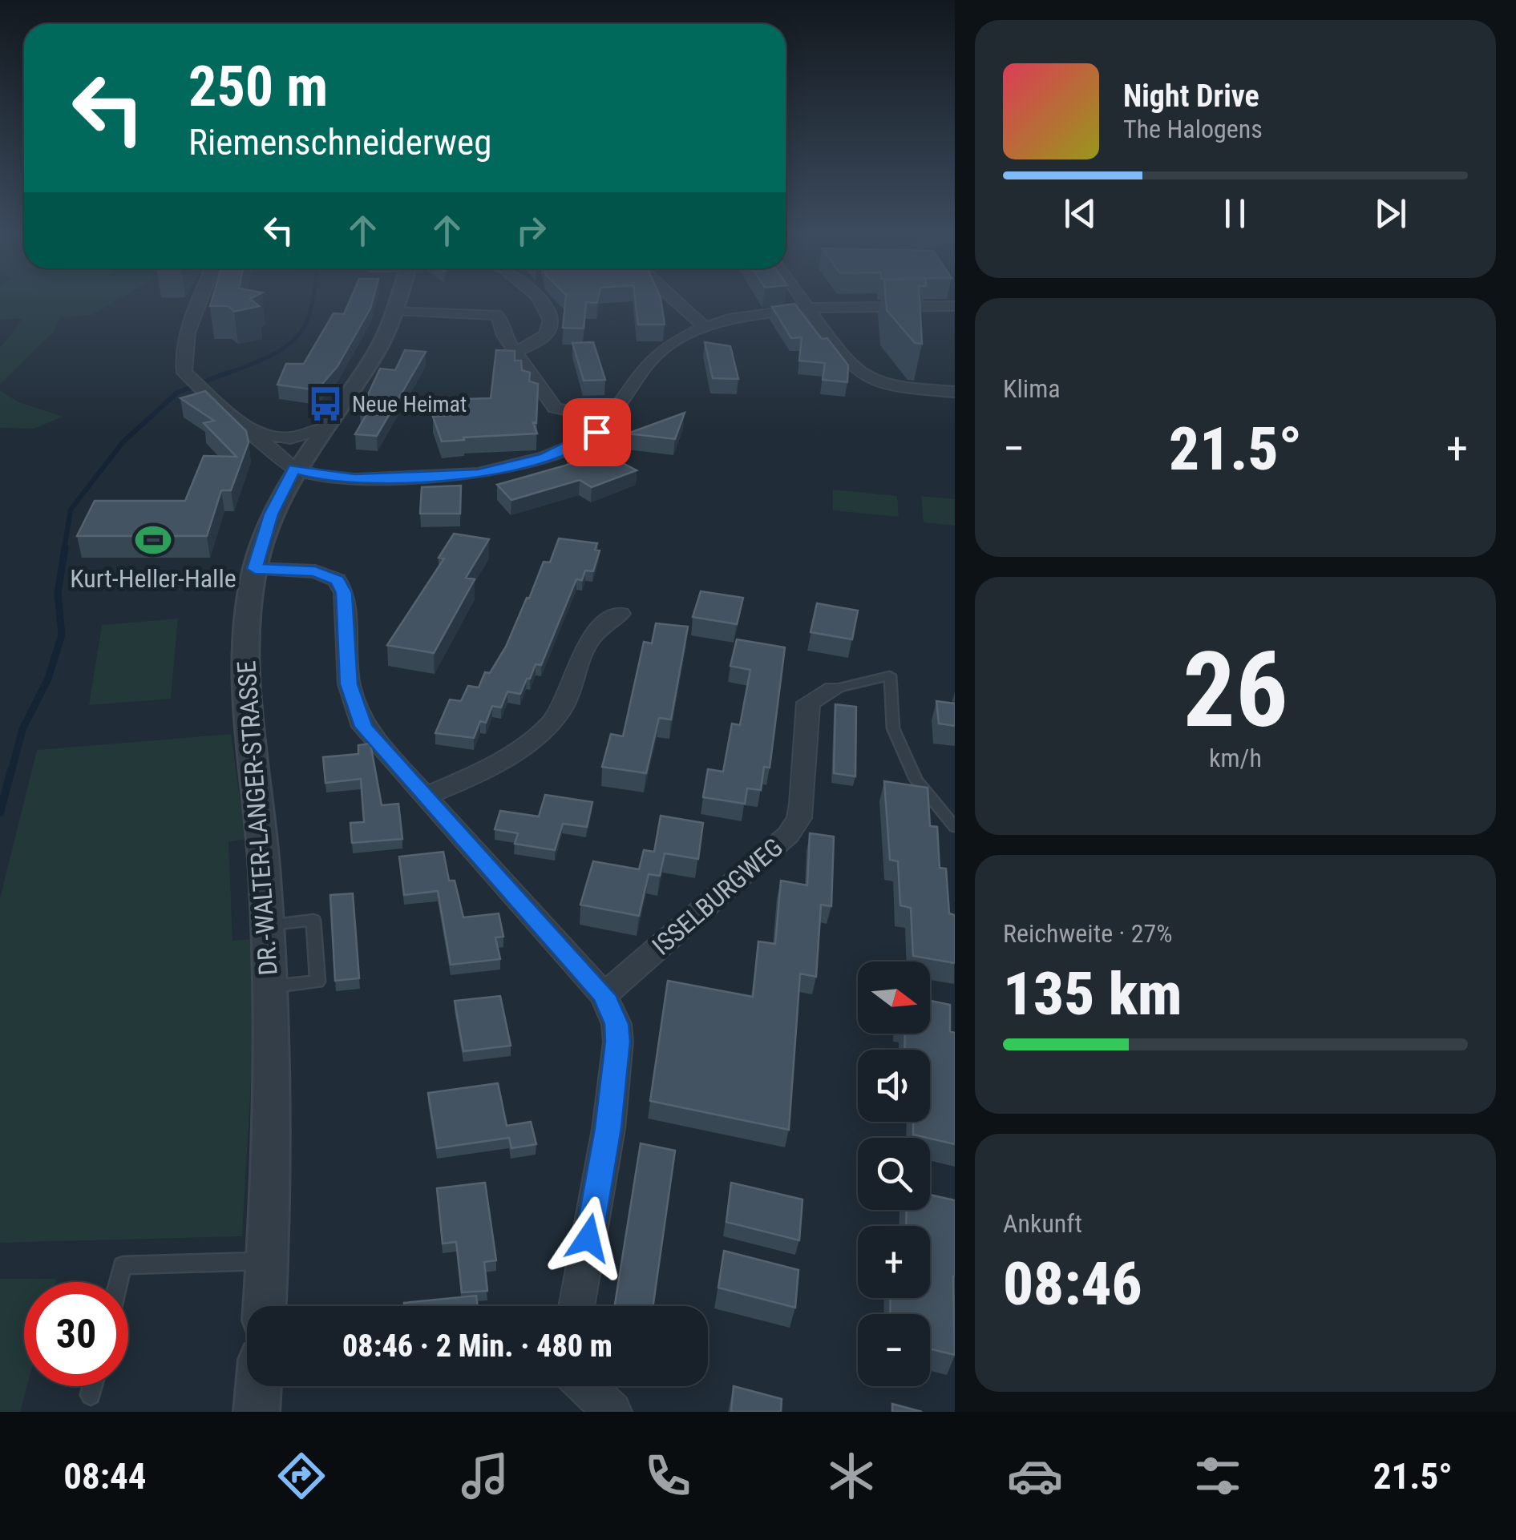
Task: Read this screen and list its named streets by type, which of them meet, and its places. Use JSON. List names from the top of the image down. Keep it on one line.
{"streets":{"street":["DR.-WALTER-LANGER-STRASSE","ISSELBURGWEG"]},"places":{"bus stop":["Neue Heimat"],"sports":["Kurt-Heller-Halle"]},"north":"right","page":{"turn":["250 m","Riemenschneiderweg"],"song":["Night Drive","The Halogens"],"tile":["Klima",["26","km/h"],["Reichweite · 27%","135 km"],["Ankunft","08:46"]],"heat":["−","21.5°","+"],"map_buttons":["+","−"],"limit":"30","trip":"08:46 · 2 Min. · 480 m","tabs":["08:44","21.5°"]}}
